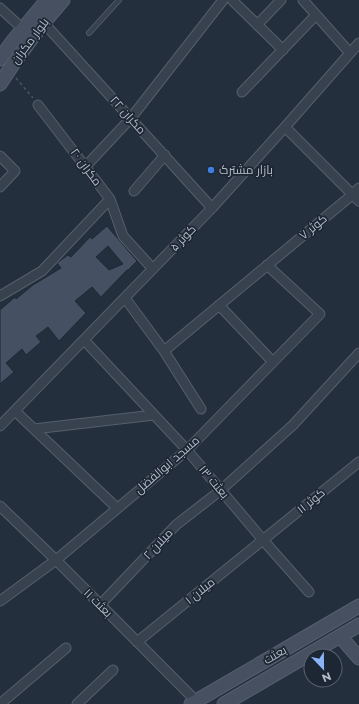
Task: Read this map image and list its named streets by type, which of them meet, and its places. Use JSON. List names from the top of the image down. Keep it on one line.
{"streets":{"main road":["بلوار مکران","بعثت"],"street":["مکران ۲۲","مکران ۲۰","کوثر ۷","کوثر ۵","مسجد ابوالفضل","بعثت ۱۳","کوثر ۱۱","میلان ۲","میلان ۱","بعثت ۱۱"]},"crossings":[["بلوار مکران","مکران ۲۲"],["مکران ۲۲","کوثر ۵"],["مکران ۲۰","کوثر ۵"],["کوثر ۷","مسجد ابوالفضل"],["کوثر ۵","بعثت ۱۳"],["مسجد ابوالفضل","بعثت ۱۳"],["مسجد ابوالفضل","بعثت ۱۱"],["بعثت ۱۳","کوثر ۱۱"],["بعثت ۱۳","میلان ۲"],["بعثت ۱۳","میلان ۱"],["کوثر ۱۱","میلان ۱"],["میلان ۲","بعثت ۱۱"],["میلان ۱","بعثت ۱۱"],["بعثت ۱۱","بعثت"]],"places":["بازار مشترک"],"north":"bottom"}
